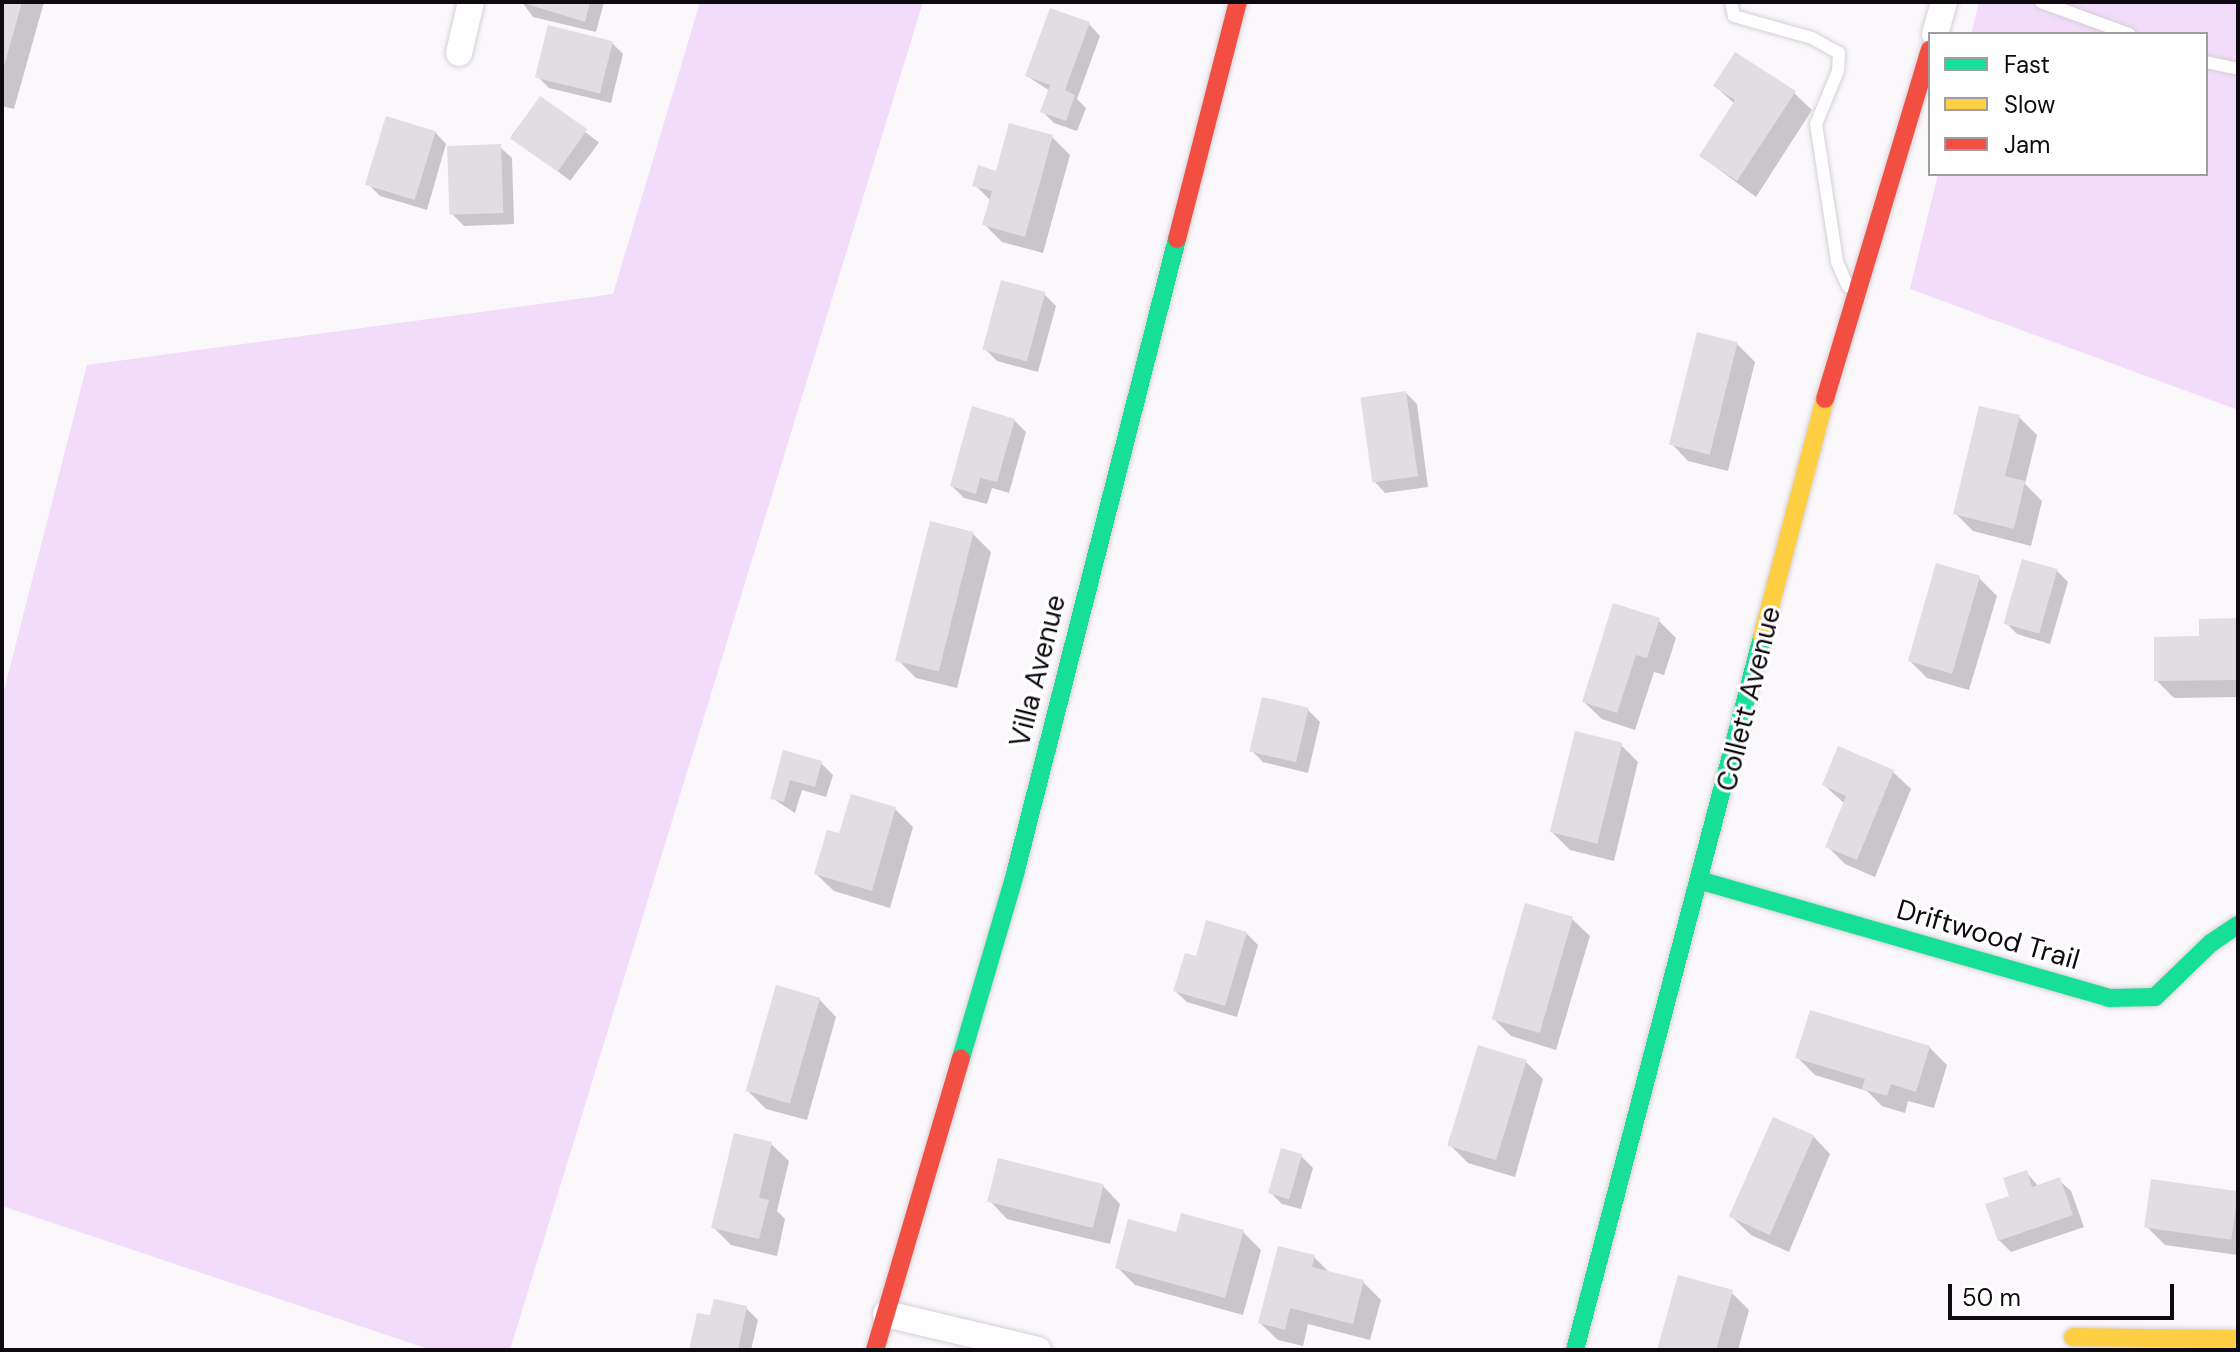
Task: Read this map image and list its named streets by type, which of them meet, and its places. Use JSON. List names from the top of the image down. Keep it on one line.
{"streets":{"street":["Villa Avenue","Collett Avenue","Driftwood Trail"]},"crossings":[["Collett Avenue","Driftwood Trail"]],"legend":["Fast","Slow","Jam"],"scale_bar":"50 m"}
